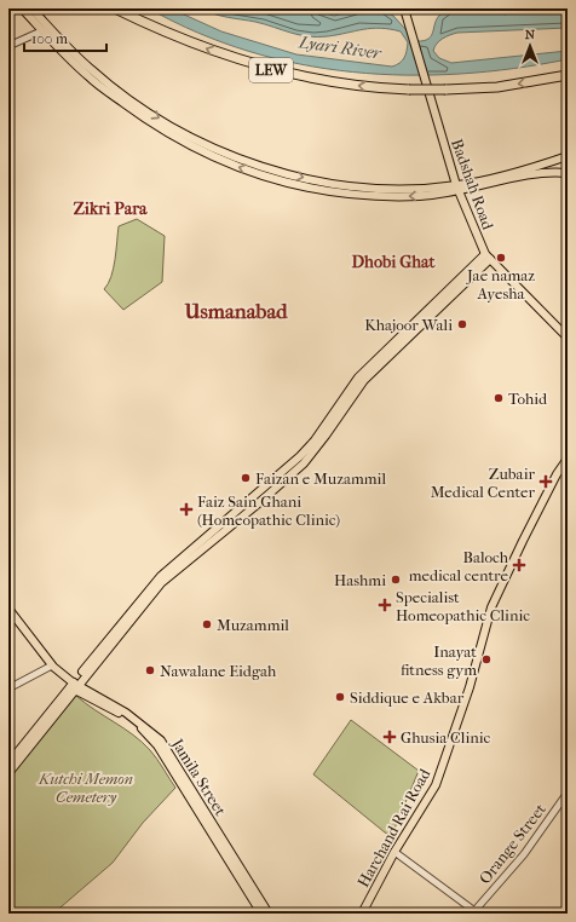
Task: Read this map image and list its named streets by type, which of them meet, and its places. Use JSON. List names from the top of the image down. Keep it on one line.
{"streets":{"highway":["LEW"],"main road":["Badshah Road","Jamila Street","Harchand Rai Road"],"street":["Orange Street"]},"districts":["Zikri Para","Dhobi Ghat","Usmanabad"],"water":["Lyari River"],"parks":["Kutchi Memon Cemetery"],"places":{"other":["Jae namaz Ayesha","Khajoor Wali","Tohid","Faizan e Muzammil","Hashmi","Muzammil","Inayat fitness gym","Nawalane Eidgah","Siddique e Akbar"],"health":["Zubair Medical Center","Faiz Sain Ghani (Homeopathic Clinic)","Baloch medical centre","Specialist Homeopathic Clinic","Ghusia Clinic"]},"scale_bar":"100 m","north":"top"}
